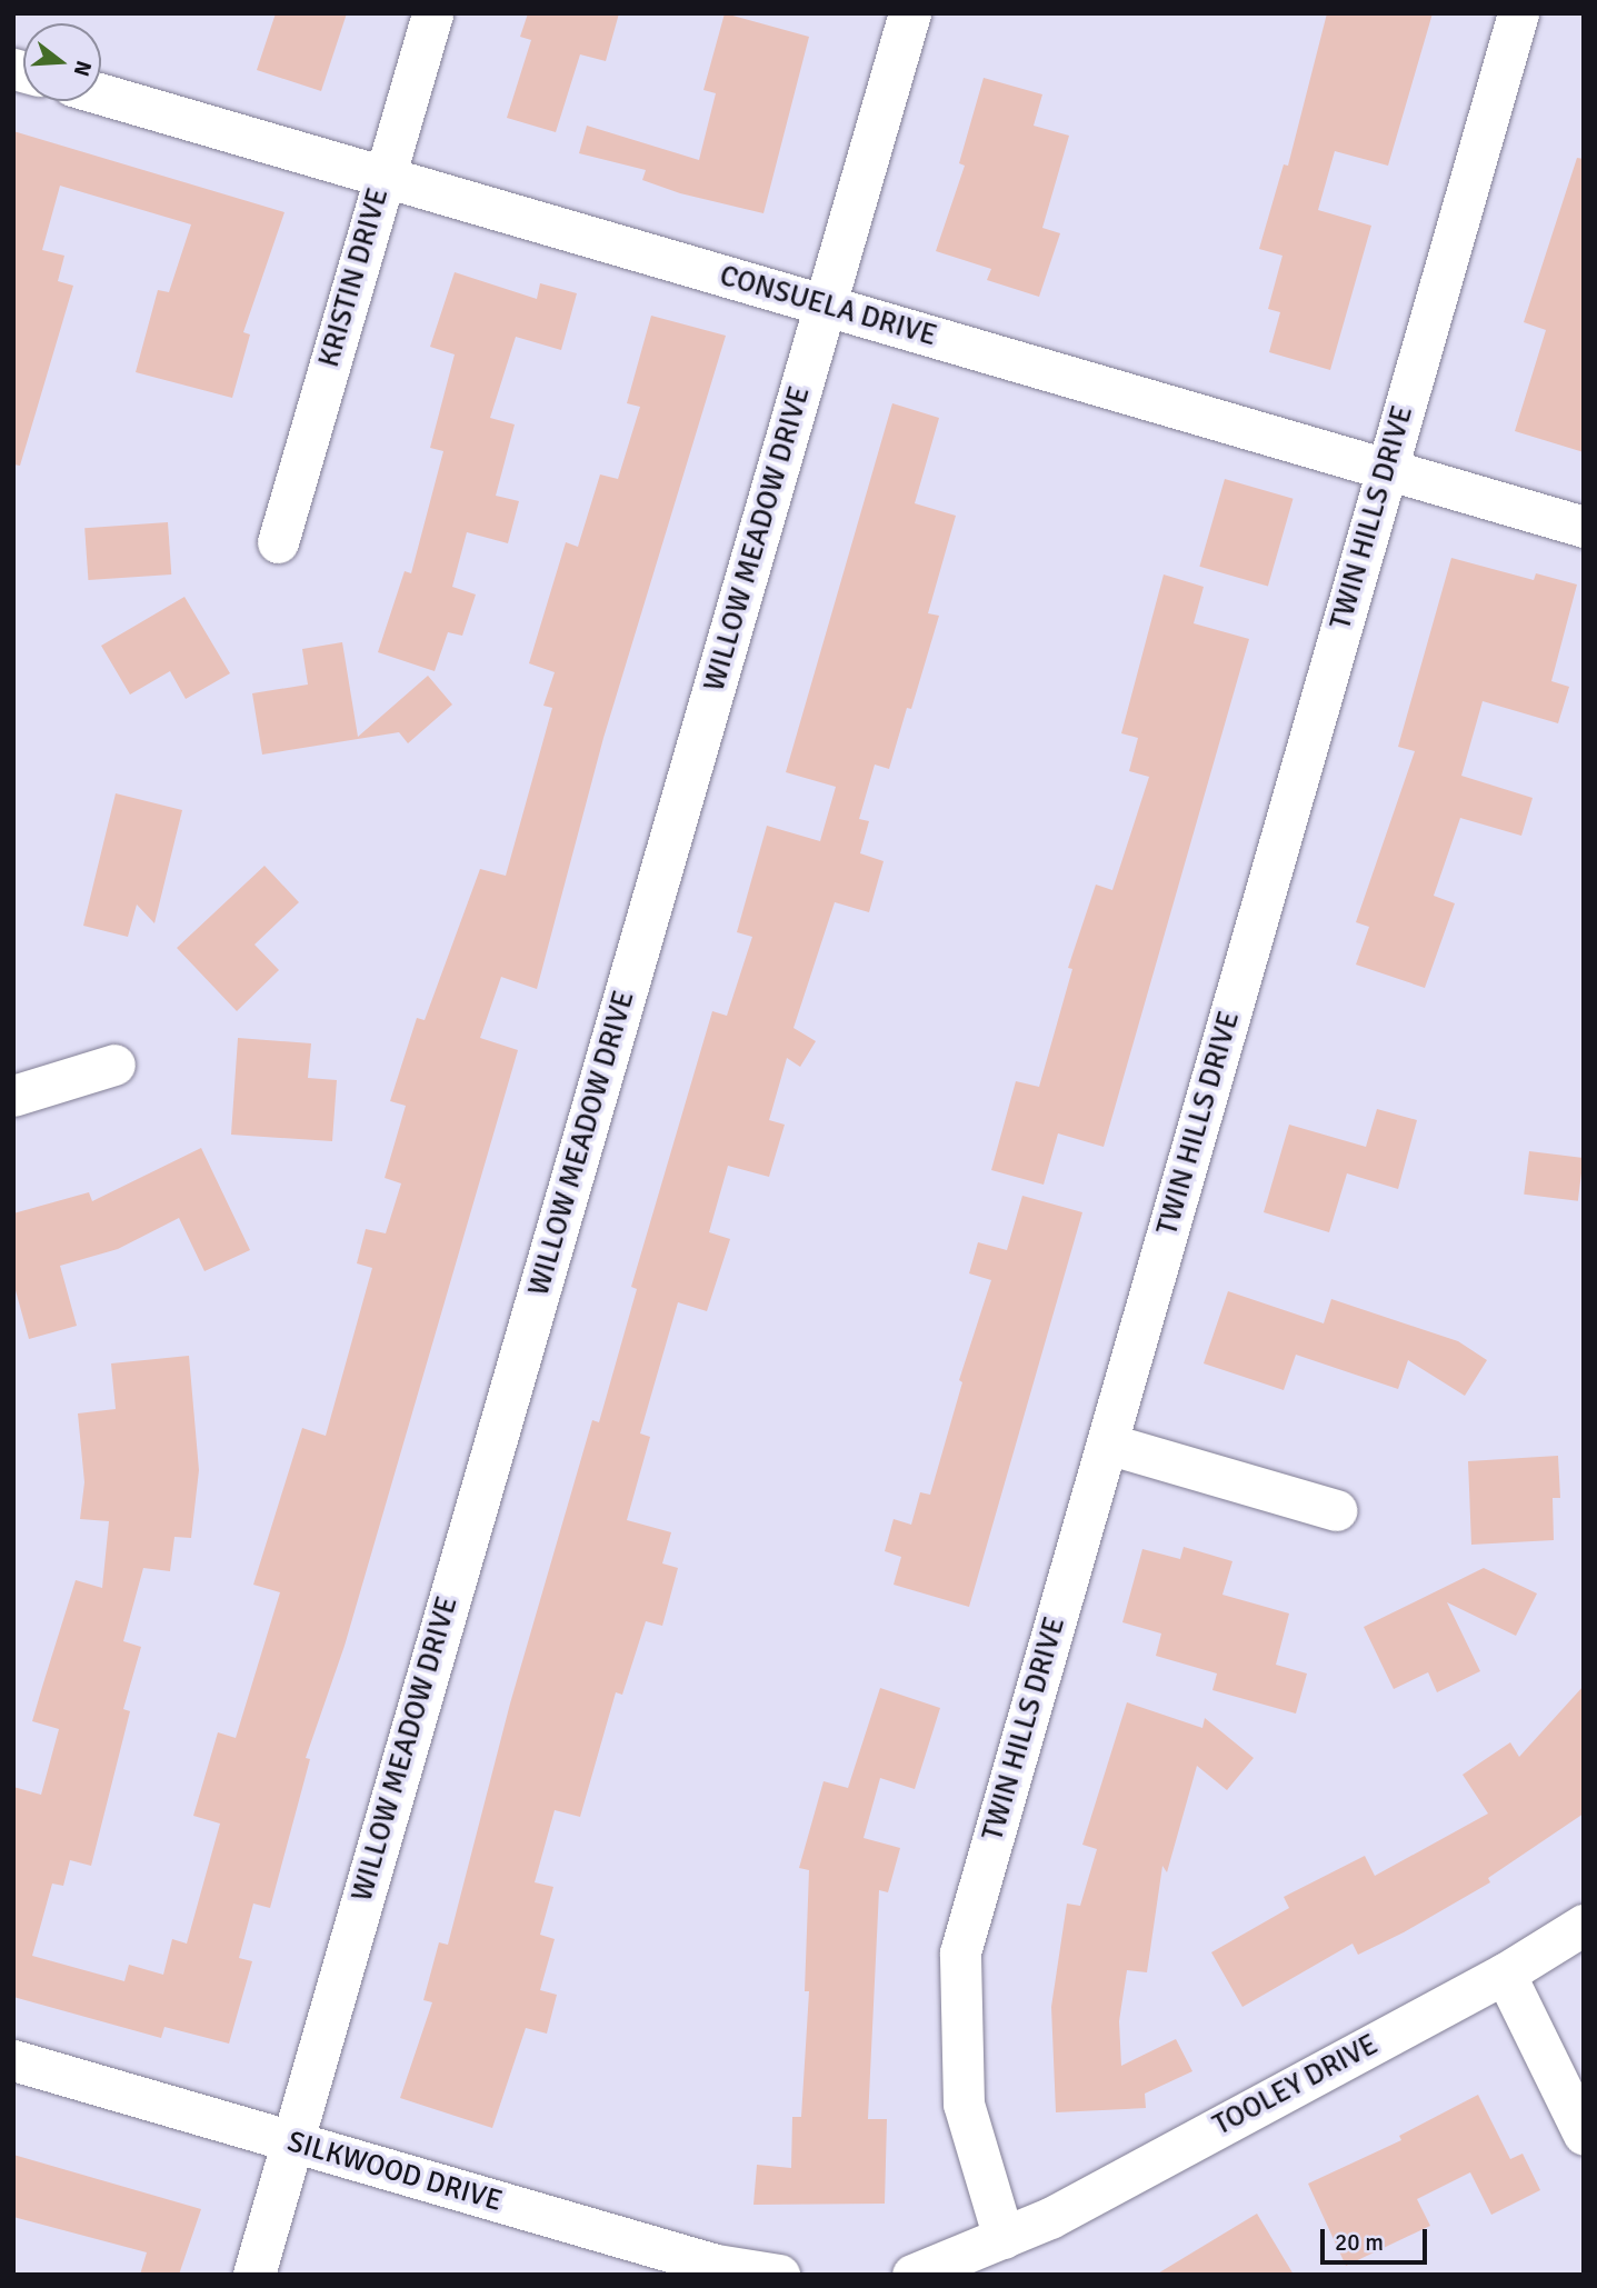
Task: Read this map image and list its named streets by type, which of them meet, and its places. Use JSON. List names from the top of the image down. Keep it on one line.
{"streets":{"street":["KRISTIN DRIVE","CONSUELA DRIVE","TWIN HILLS DRIVE","WILLOW MEADOW DRIVE","TOOLEY DRIVE","SILKWOOD DRIVE"]},"crossings":[["KRISTIN DRIVE","CONSUELA DRIVE"],["CONSUELA DRIVE","TWIN HILLS DRIVE"],["CONSUELA DRIVE","WILLOW MEADOW DRIVE"],["TWIN HILLS DRIVE","TOOLEY DRIVE"],["WILLOW MEADOW DRIVE","SILKWOOD DRIVE"]],"scale_bar":"20 m","north":"right"}
